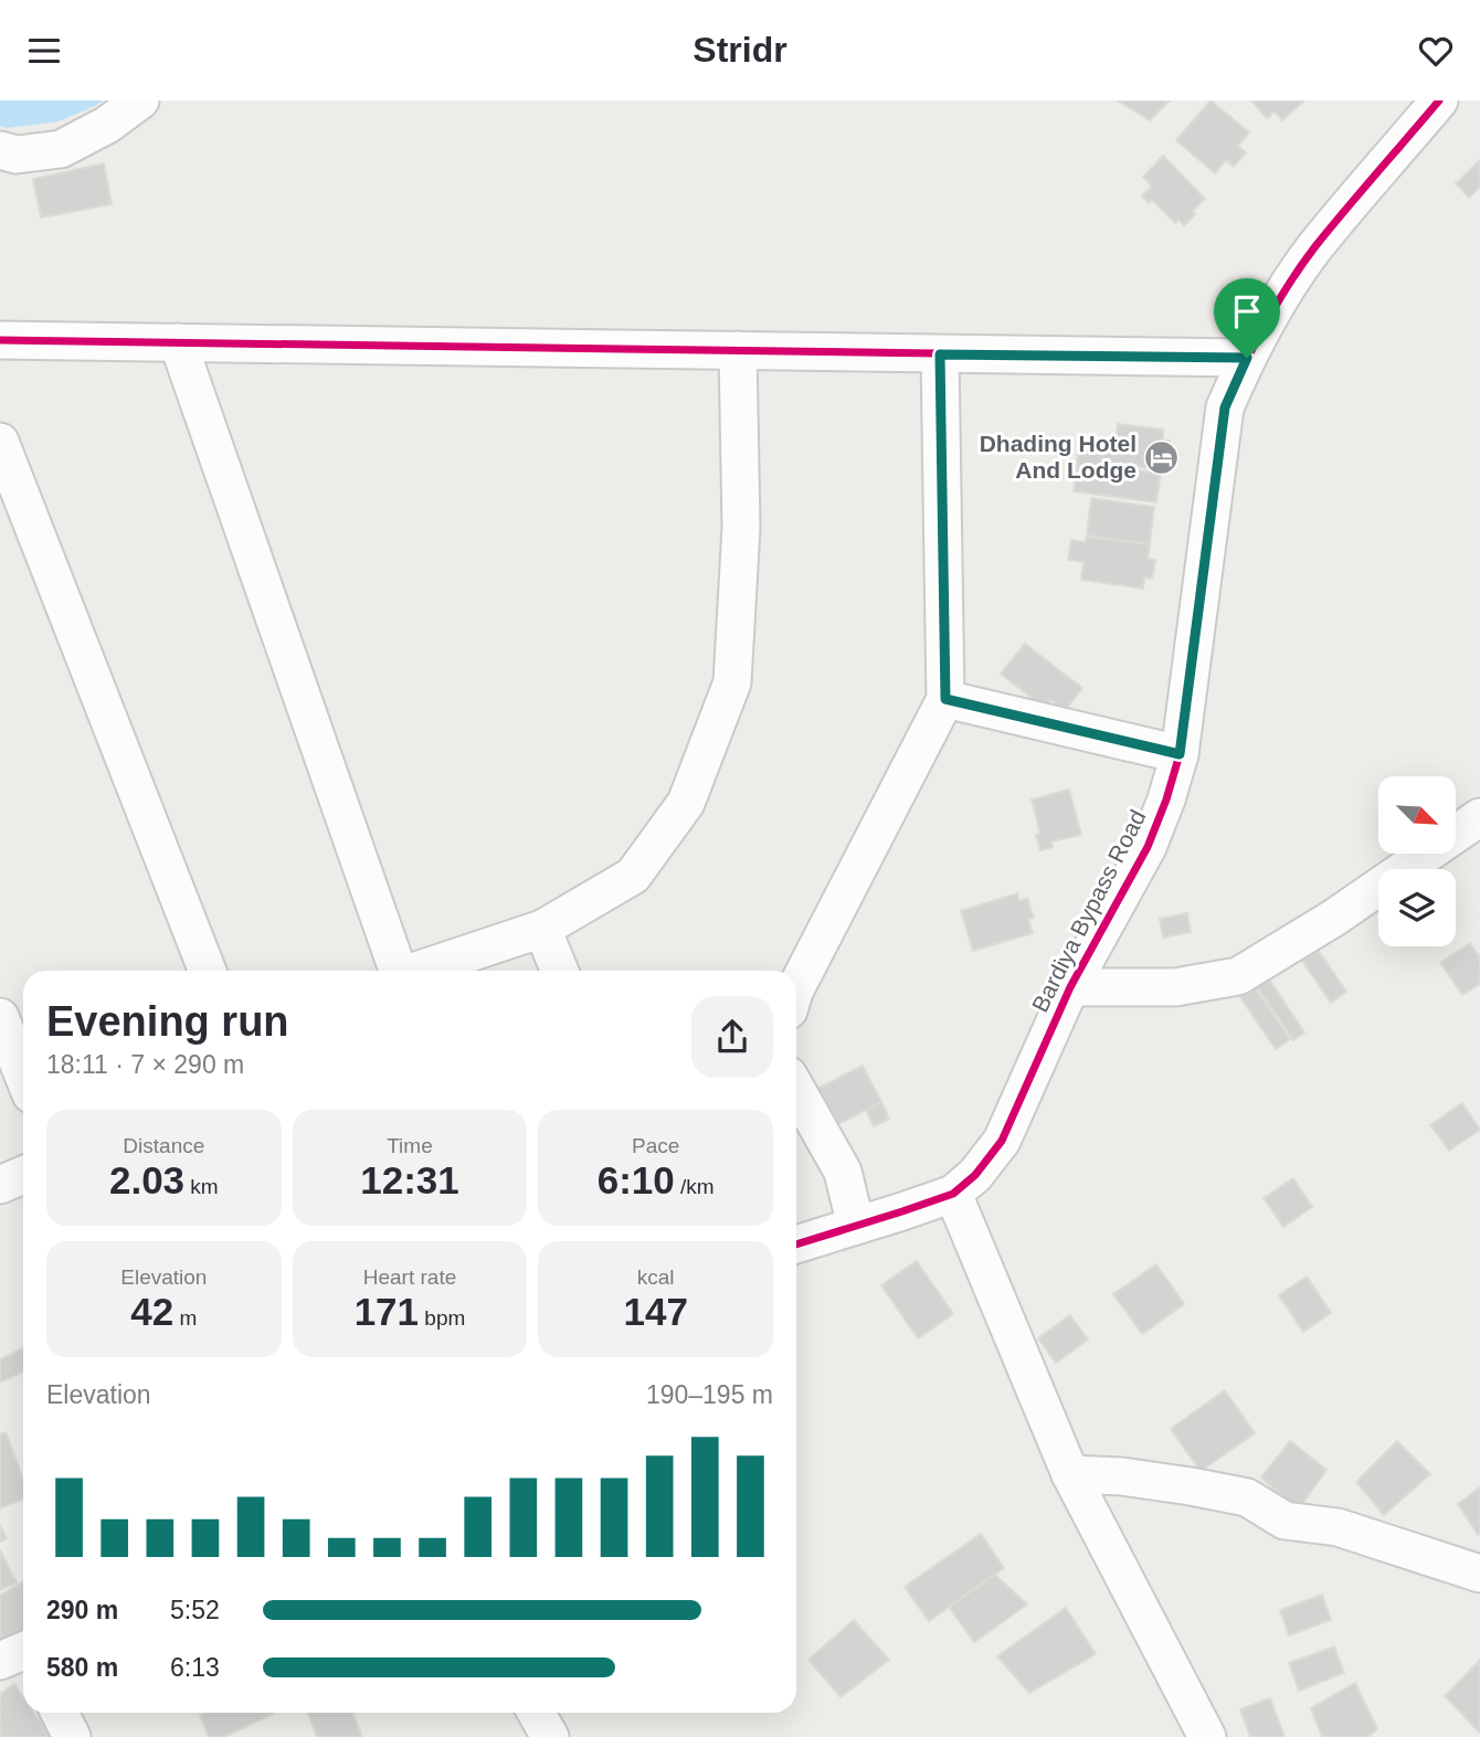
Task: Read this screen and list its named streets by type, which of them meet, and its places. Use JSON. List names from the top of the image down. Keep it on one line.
{"streets":{"street":["Bardiya Bypass Road"]},"places":{"hotel":["Dhading Hotel And Lodge"]},"north":"bottom right","page":{"header":"Stridr","heading":["Evening run","18:11 · 7 × 290 m"],"stats":[["Distance","2.03 km"],["Time","12:31"],["Pace","6:10 /km"],["Elevation","42 m"],["Heart rate","171 bpm"],["kcal","147"]],"chart":["Elevation","190–195 m"],"list":[{"name":"290 m","note":"5:52"},{"name":"580 m","note":"6:13"}]}}
